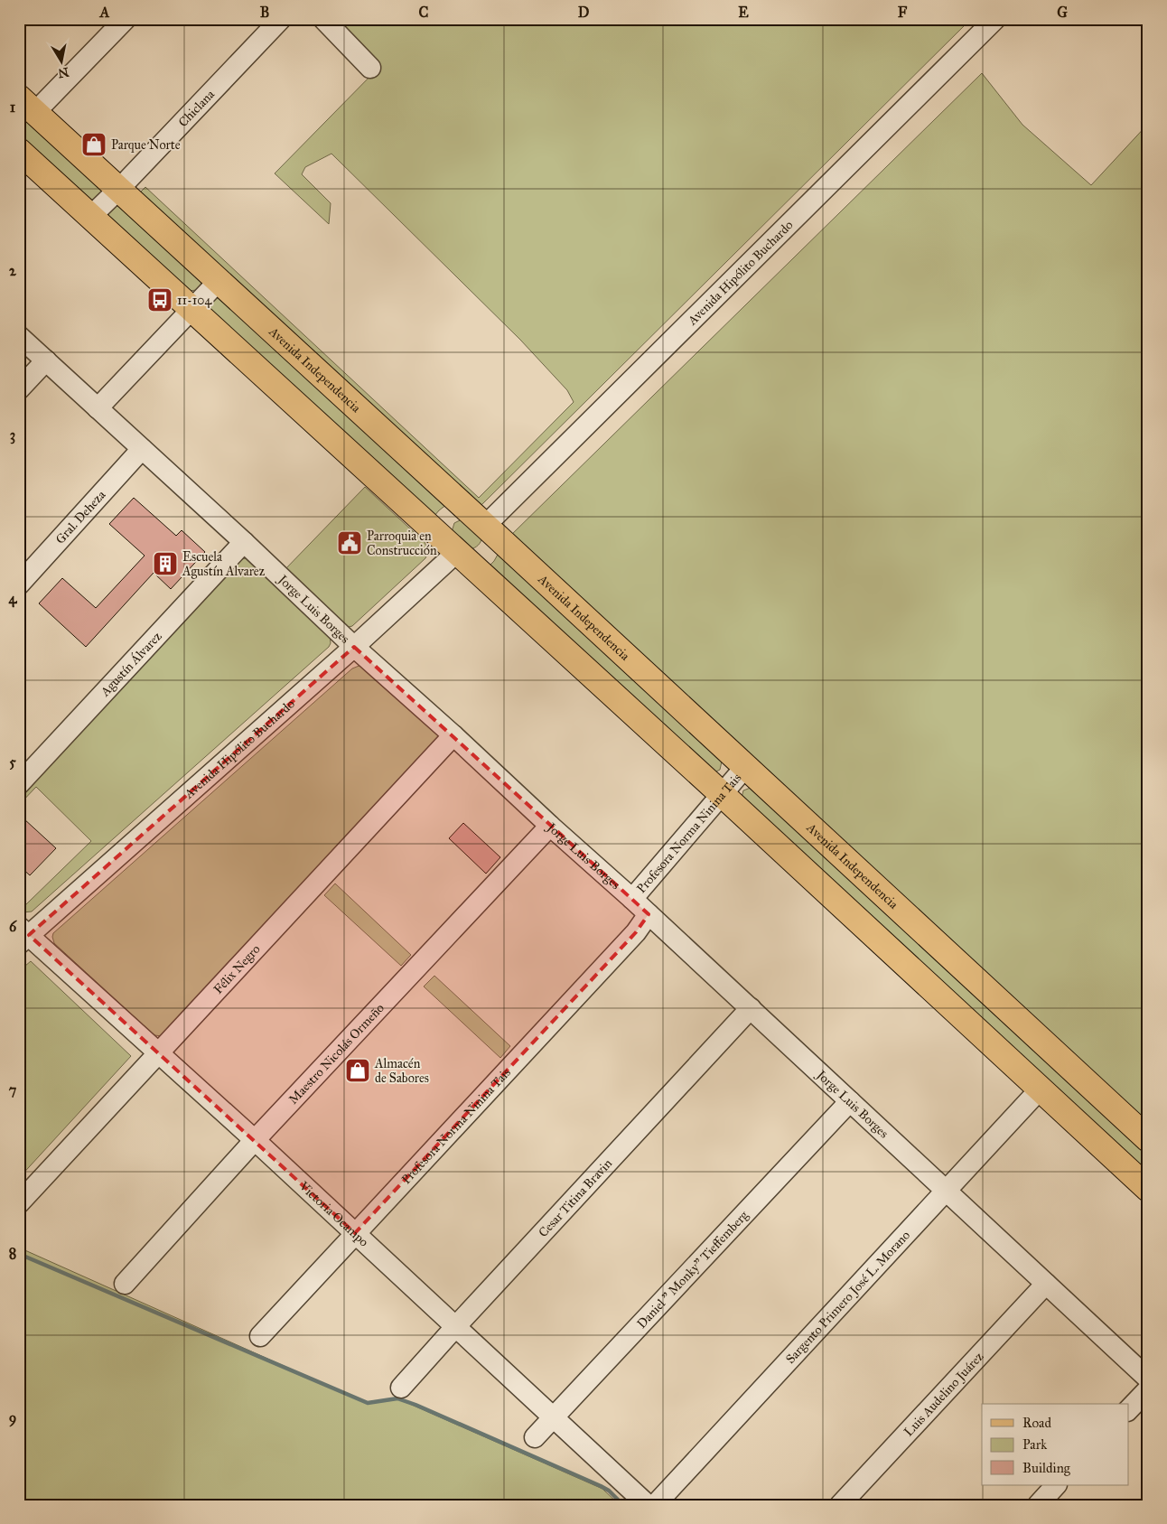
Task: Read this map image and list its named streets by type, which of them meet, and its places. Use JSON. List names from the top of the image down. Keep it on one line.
{"streets":{"main road":["Avenida Independencia"],"street":["Chiclana","Avenida Hipólito Buchardo","Gral. Deheza","Jorge Luis Borges","Agustín Álvarez","Profesora Norma Ninina Tais","Félix Negro","Maestro Nicolás Ormeño","Cesar Titina Bravin","Victoria Ocampo","Daniel \" Monky\" Tieffemberg","Sargento Primero José L. Morano","Luis Audelino Juárez"]},"crossings":[["Chiclana","Avenida Independencia"],["Avenida Hipólito Buchardo","Avenida Independencia"],["Avenida Hipólito Buchardo","Jorge Luis Borges"],["Avenida Hipólito Buchardo","Victoria Ocampo"],["Avenida Independencia","Profesora Norma Ninina Tais"],["Gral. Deheza","Jorge Luis Borges"],["Jorge Luis Borges","Agustín Álvarez"],["Jorge Luis Borges","Profesora Norma Ninina Tais"],["Jorge Luis Borges","Félix Negro"],["Jorge Luis Borges","Maestro Nicolás Ormeño"],["Jorge Luis Borges","Cesar Titina Bravin"],["Jorge Luis Borges","Daniel \" Monky\" Tieffemberg"],["Jorge Luis Borges","Sargento Primero José L. Morano"],["Jorge Luis Borges","Luis Audelino Juárez"],["Profesora Norma Ninina Tais","Victoria Ocampo"],["Félix Negro","Victoria Ocampo"],["Maestro Nicolás Ormeño","Victoria Ocampo"],["Cesar Titina Bravin","Victoria Ocampo"],["Victoria Ocampo","Daniel \" Monky\" Tieffemberg"]],"places":{"shop":["Parque Norte","Almacén de Sabores"],"bus stop":["11-104"],"public building":["Parroquia en Construcción"],"building":["Escuela Agustín Alvarez"]},"legend":["Road","Park","Building"],"north":"bottom","grid":{"columns":["A","B","C","D","E","F","G"],"rows":["1","2","3","4","5","6","7","8","9"]}}
